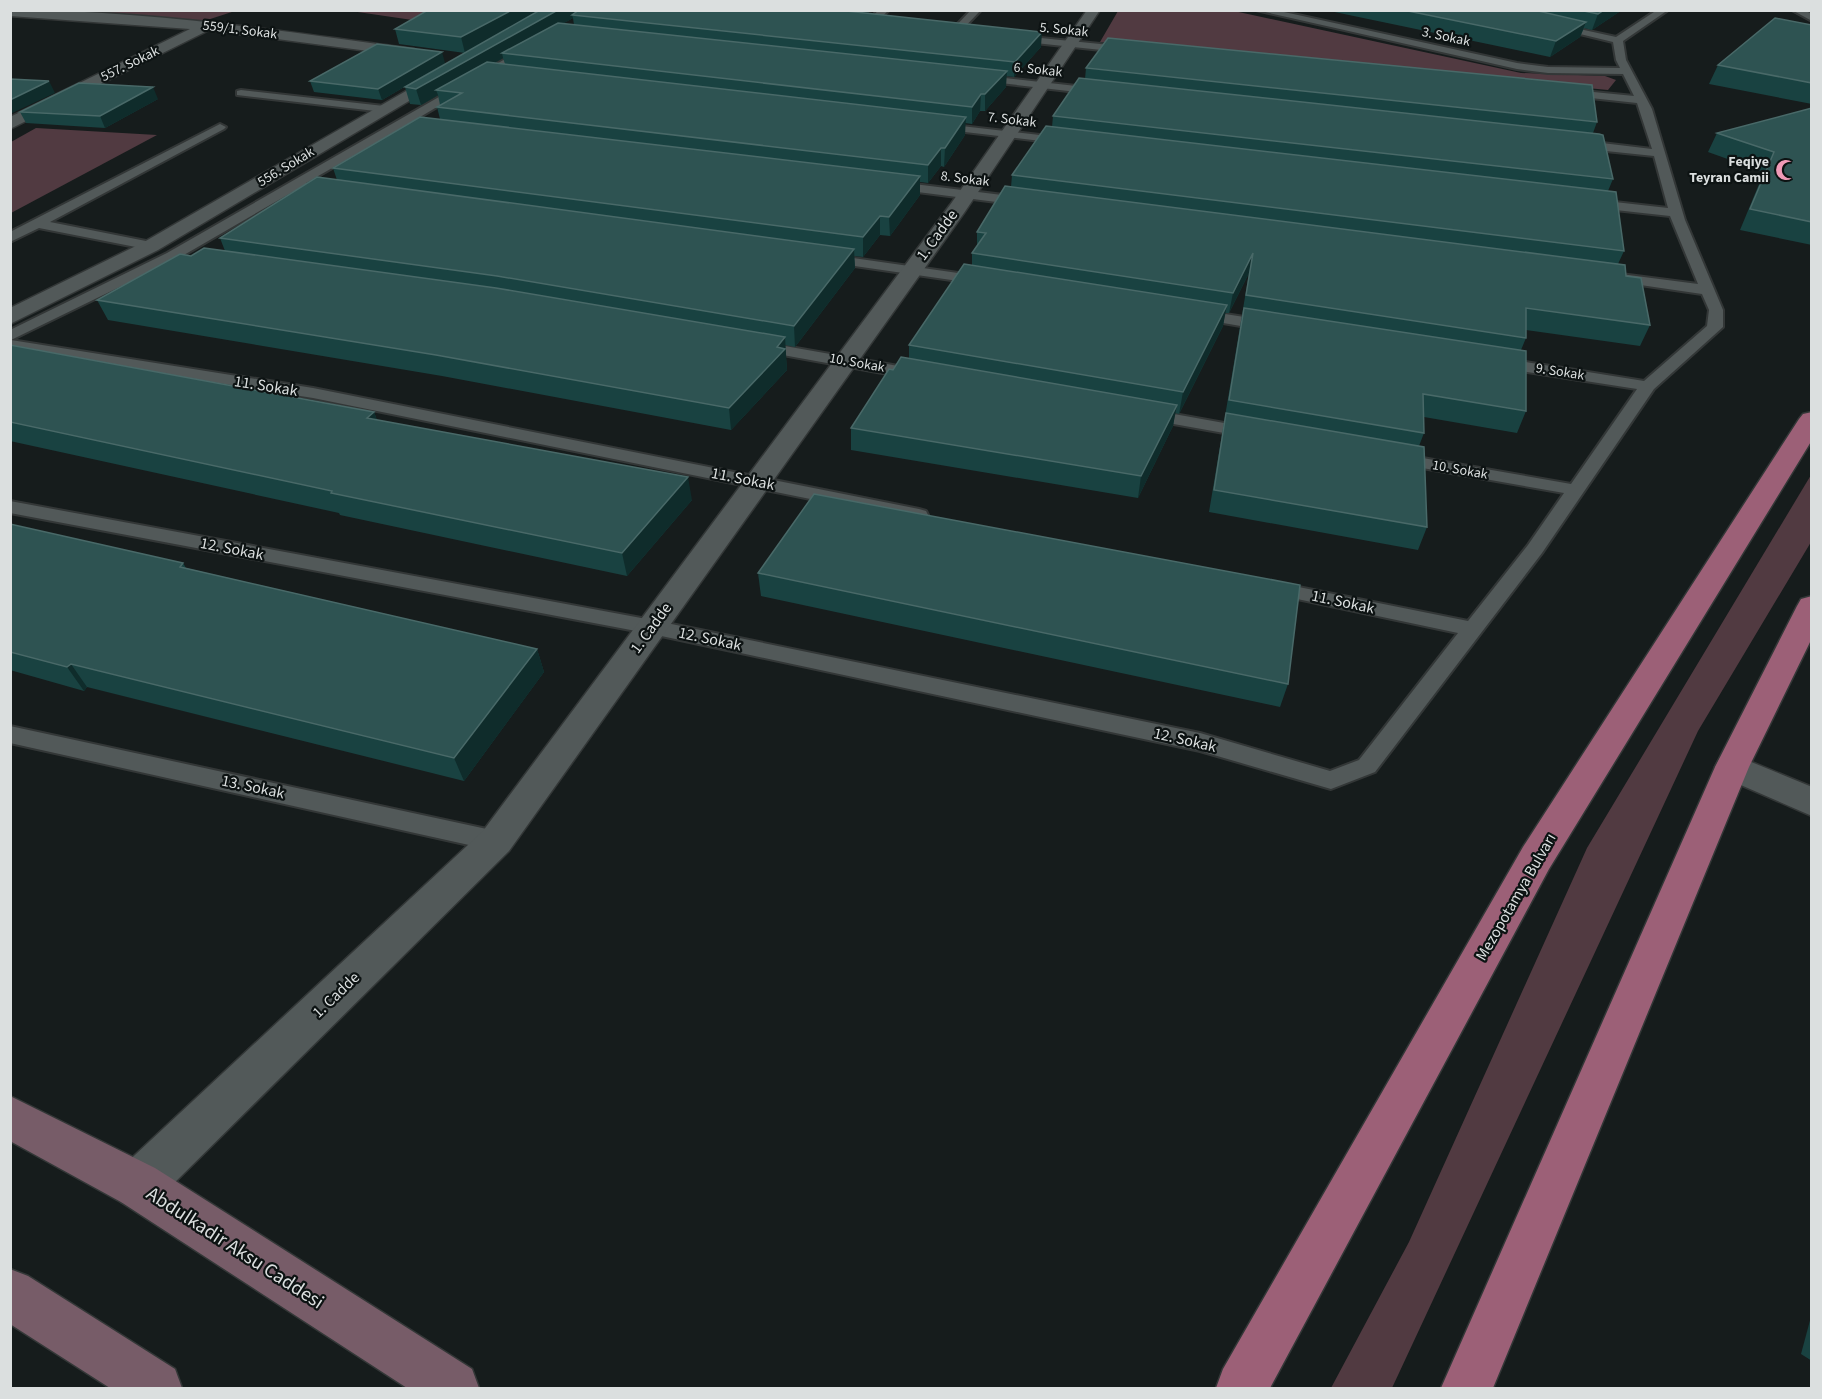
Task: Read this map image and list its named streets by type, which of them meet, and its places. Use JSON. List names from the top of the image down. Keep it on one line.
{"streets":{"main road":["Mezopotamya Bulvarı","Abdulkadir Aksu Caddesi"],"street":["559/1. Sokak","557. Sokak","556. Sokak","1. Cadde"],"lane":["5. Sokak","3. Sokak","6. Sokak","7. Sokak","8. Sokak","10. Sokak","9. Sokak","11. Sokak","12. Sokak","13. Sokak"]},"crossings":[["559/1. Sokak","557. Sokak"],["5. Sokak","1. Cadde"],["6. Sokak","1. Cadde"],["7. Sokak","1. Cadde"],["8. Sokak","1. Cadde"],["1. Cadde","10. Sokak"],["1. Cadde","11. Sokak"],["1. Cadde","12. Sokak"],["1. Cadde","13. Sokak"],["1. Cadde","Abdulkadir Aksu Caddesi"],["11. Sokak","12. Sokak"]],"places":{"mosque":["Feqiye Teyran Camii"]}}
